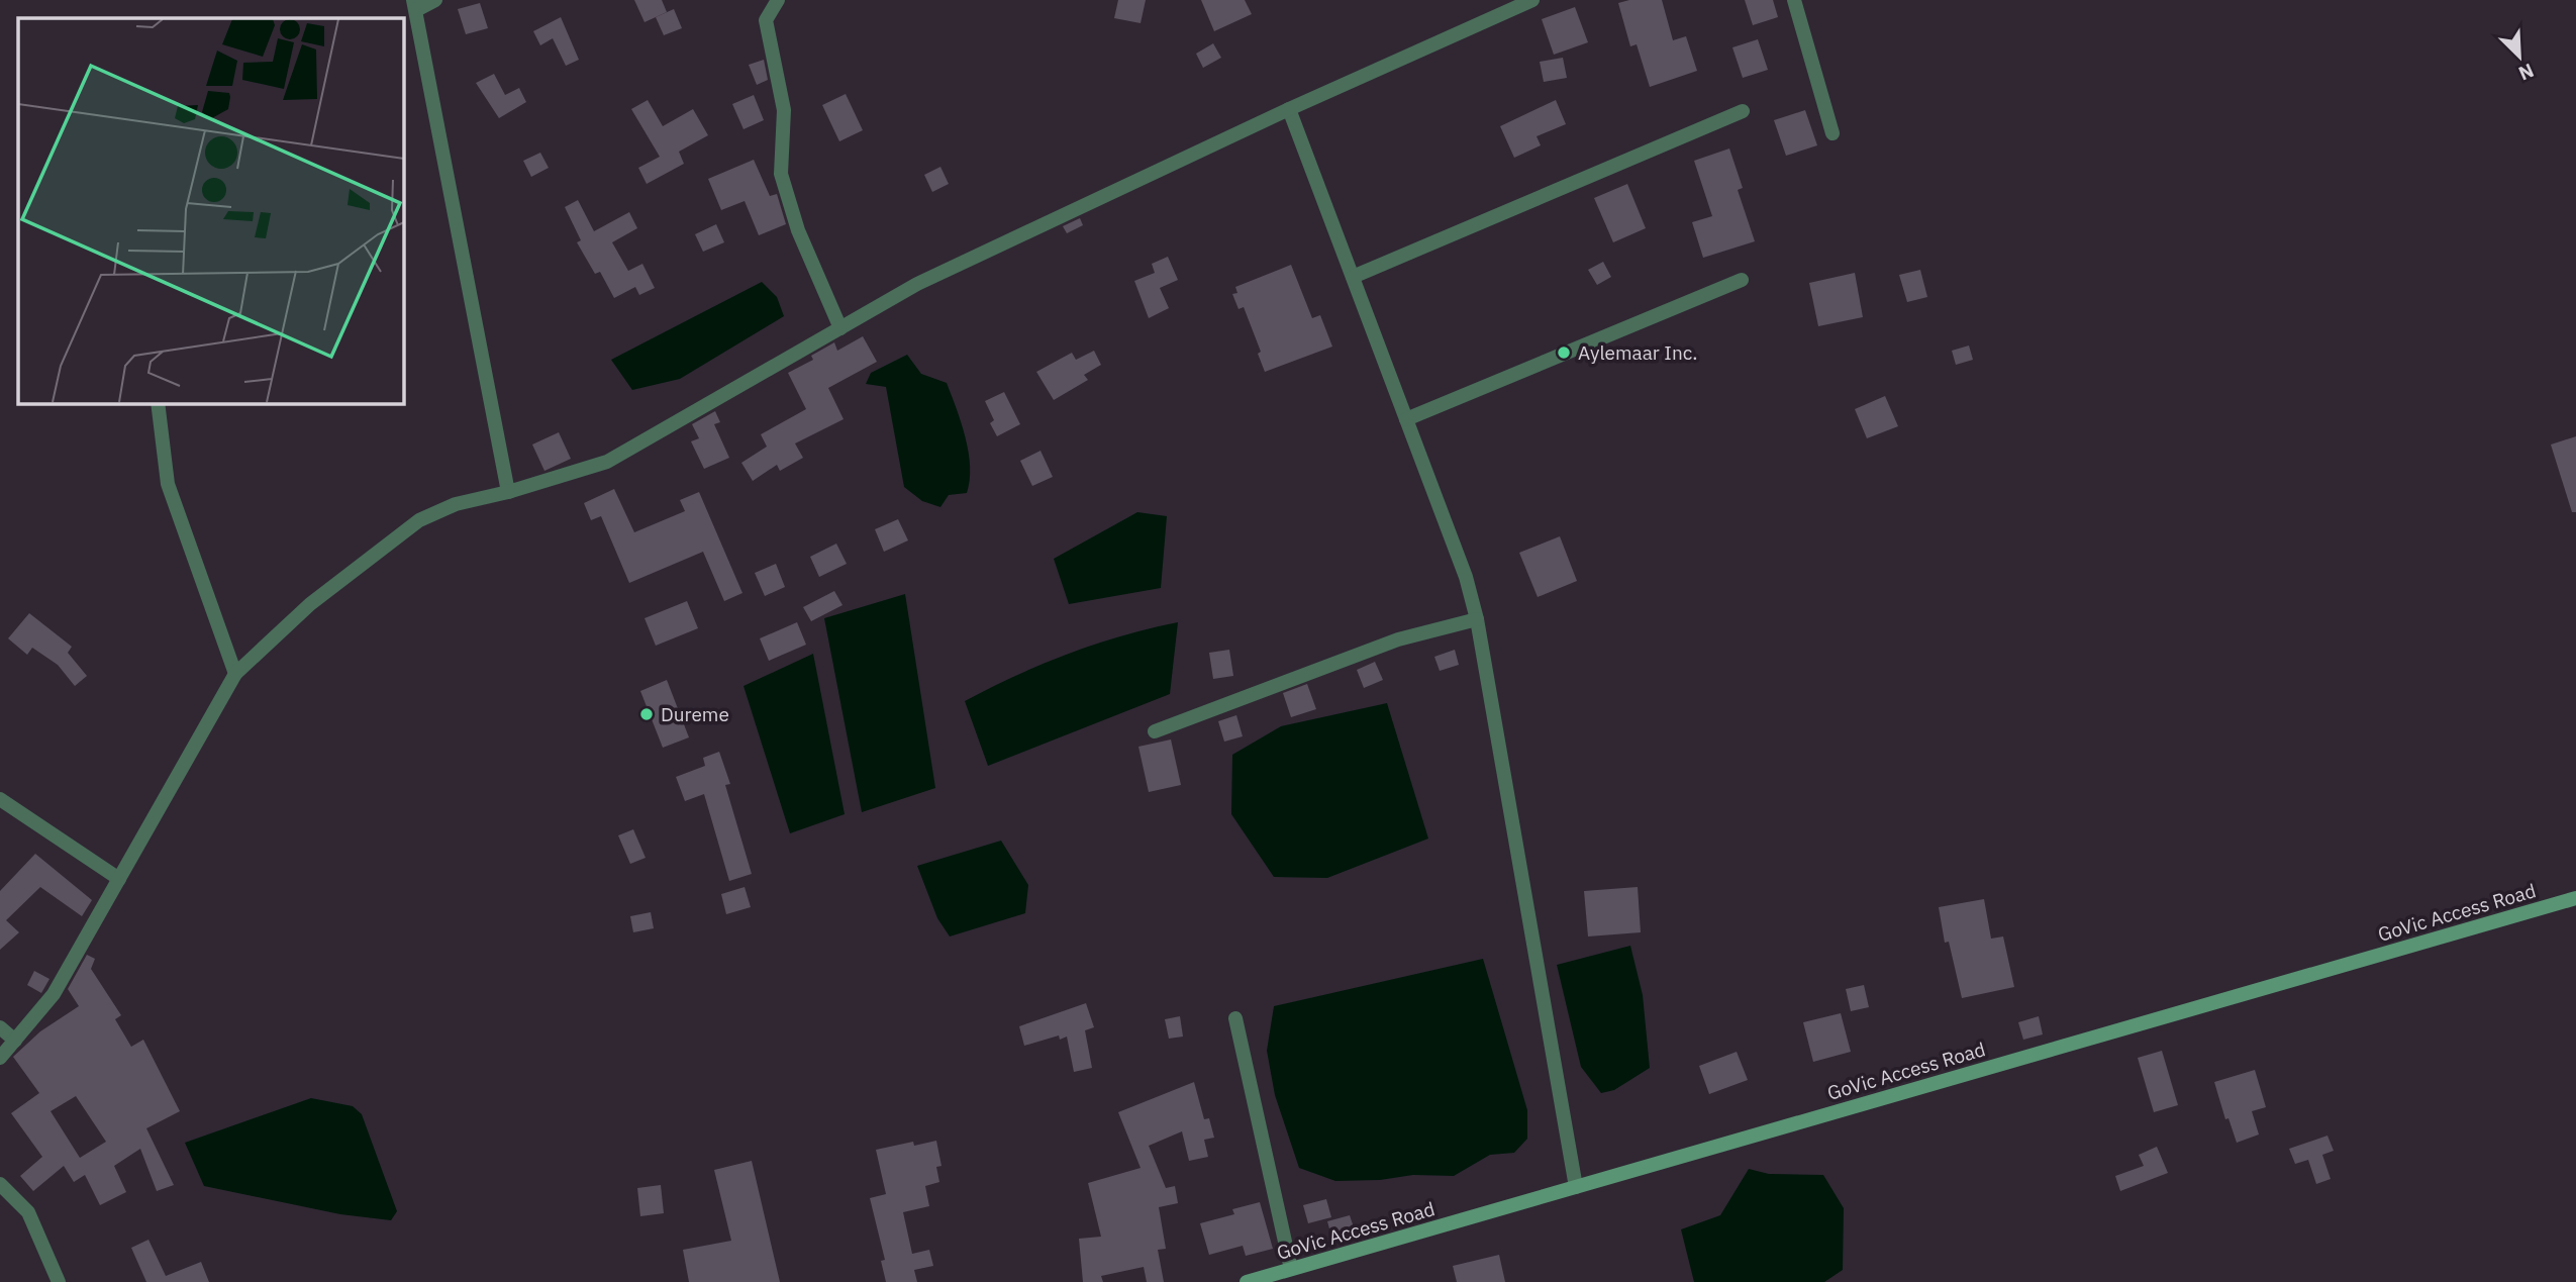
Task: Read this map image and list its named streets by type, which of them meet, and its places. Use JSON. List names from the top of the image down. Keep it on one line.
{"streets":{"main road":["GoVic Access Road"]},"places":["Aylemaar Inc.","Dureme"],"north":"bottom right"}
